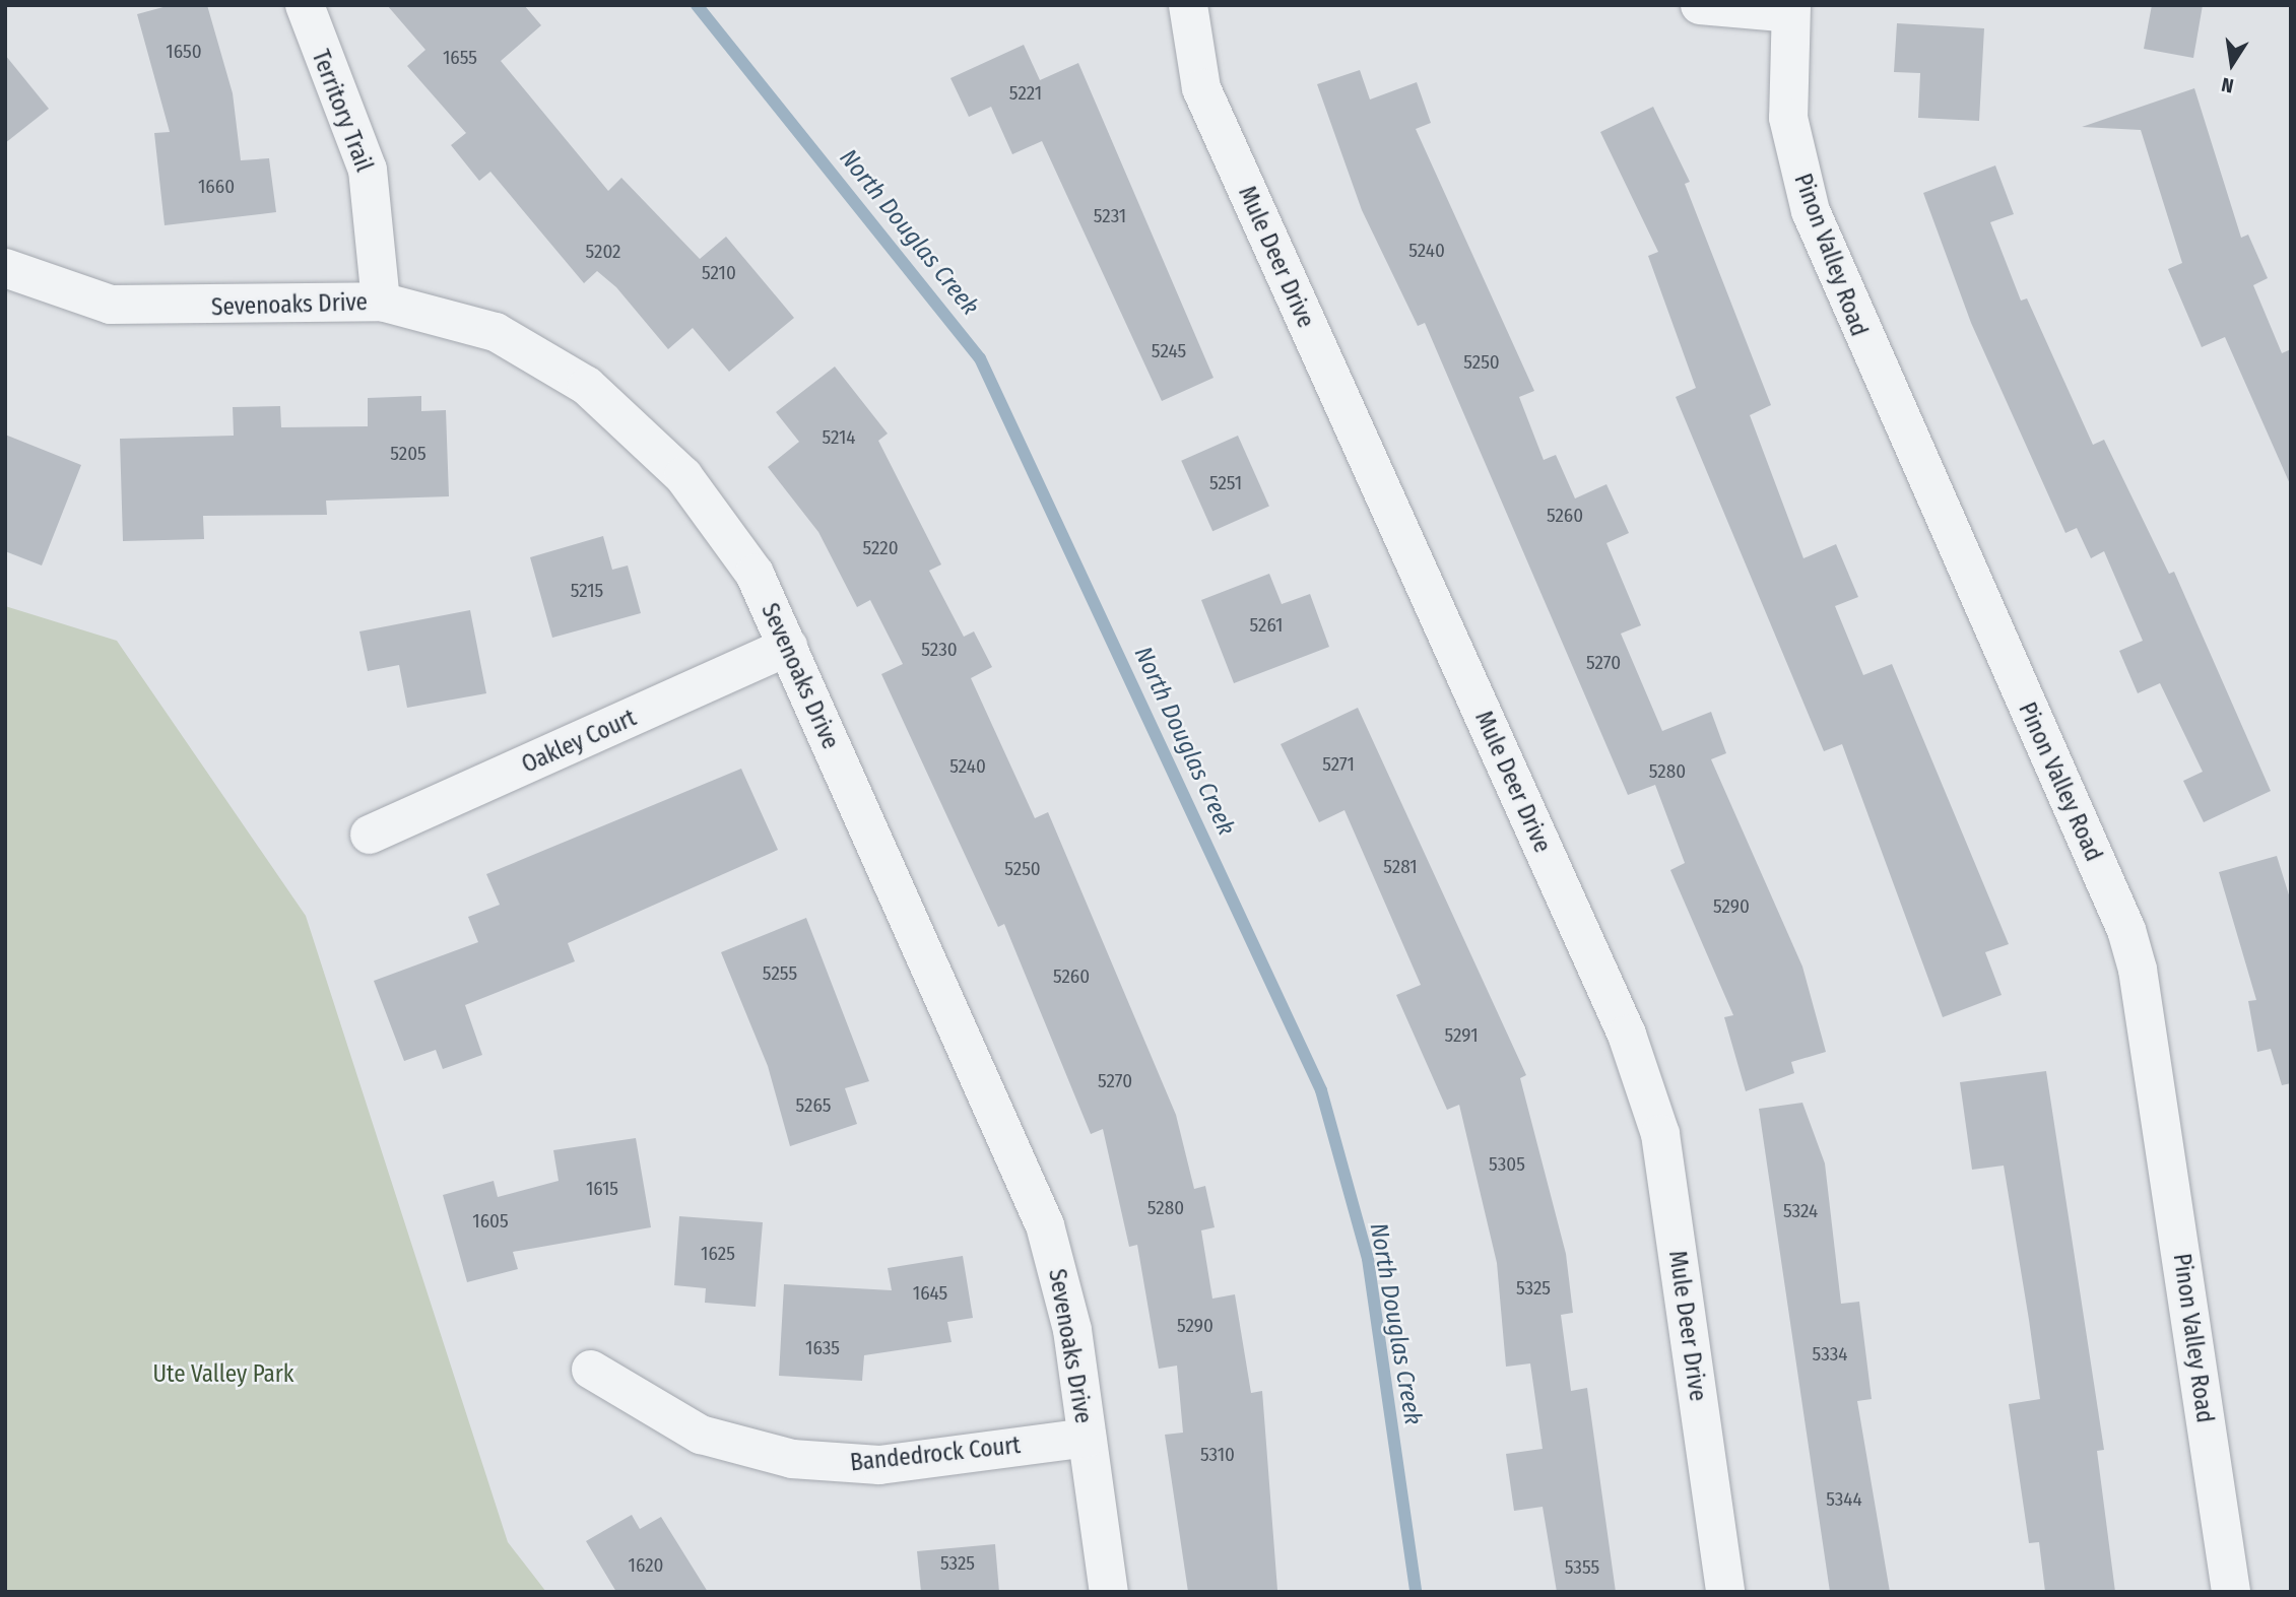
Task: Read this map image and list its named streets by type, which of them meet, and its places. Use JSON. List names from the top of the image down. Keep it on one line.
{"streets":{"street":["Territory Trail","Pinon Valley Road","Mule Deer Drive","Sevenoaks Drive","Oakley Court","Bandedrock Court"]},"crossings":[["Territory Trail","Sevenoaks Drive"],["Sevenoaks Drive","Oakley Court"],["Sevenoaks Drive","Bandedrock Court"]],"water":["North Douglas Creek"],"parks":["Ute Valley Park"],"house_numbers":["1650","1655","5221","1660","5231","5240","5202","5210","5245","5250","5214","5205","5251","5260","5220","5215","5261","5230","5270","5271","5240","5280","5281","5250","5290","5255","5260","5291","5270","5265","5305","1615","5280","5324","1605","1625","5325","1645","5290","1635","5334","5310","5344","5325","1620","5355"],"north":"bottom"}
